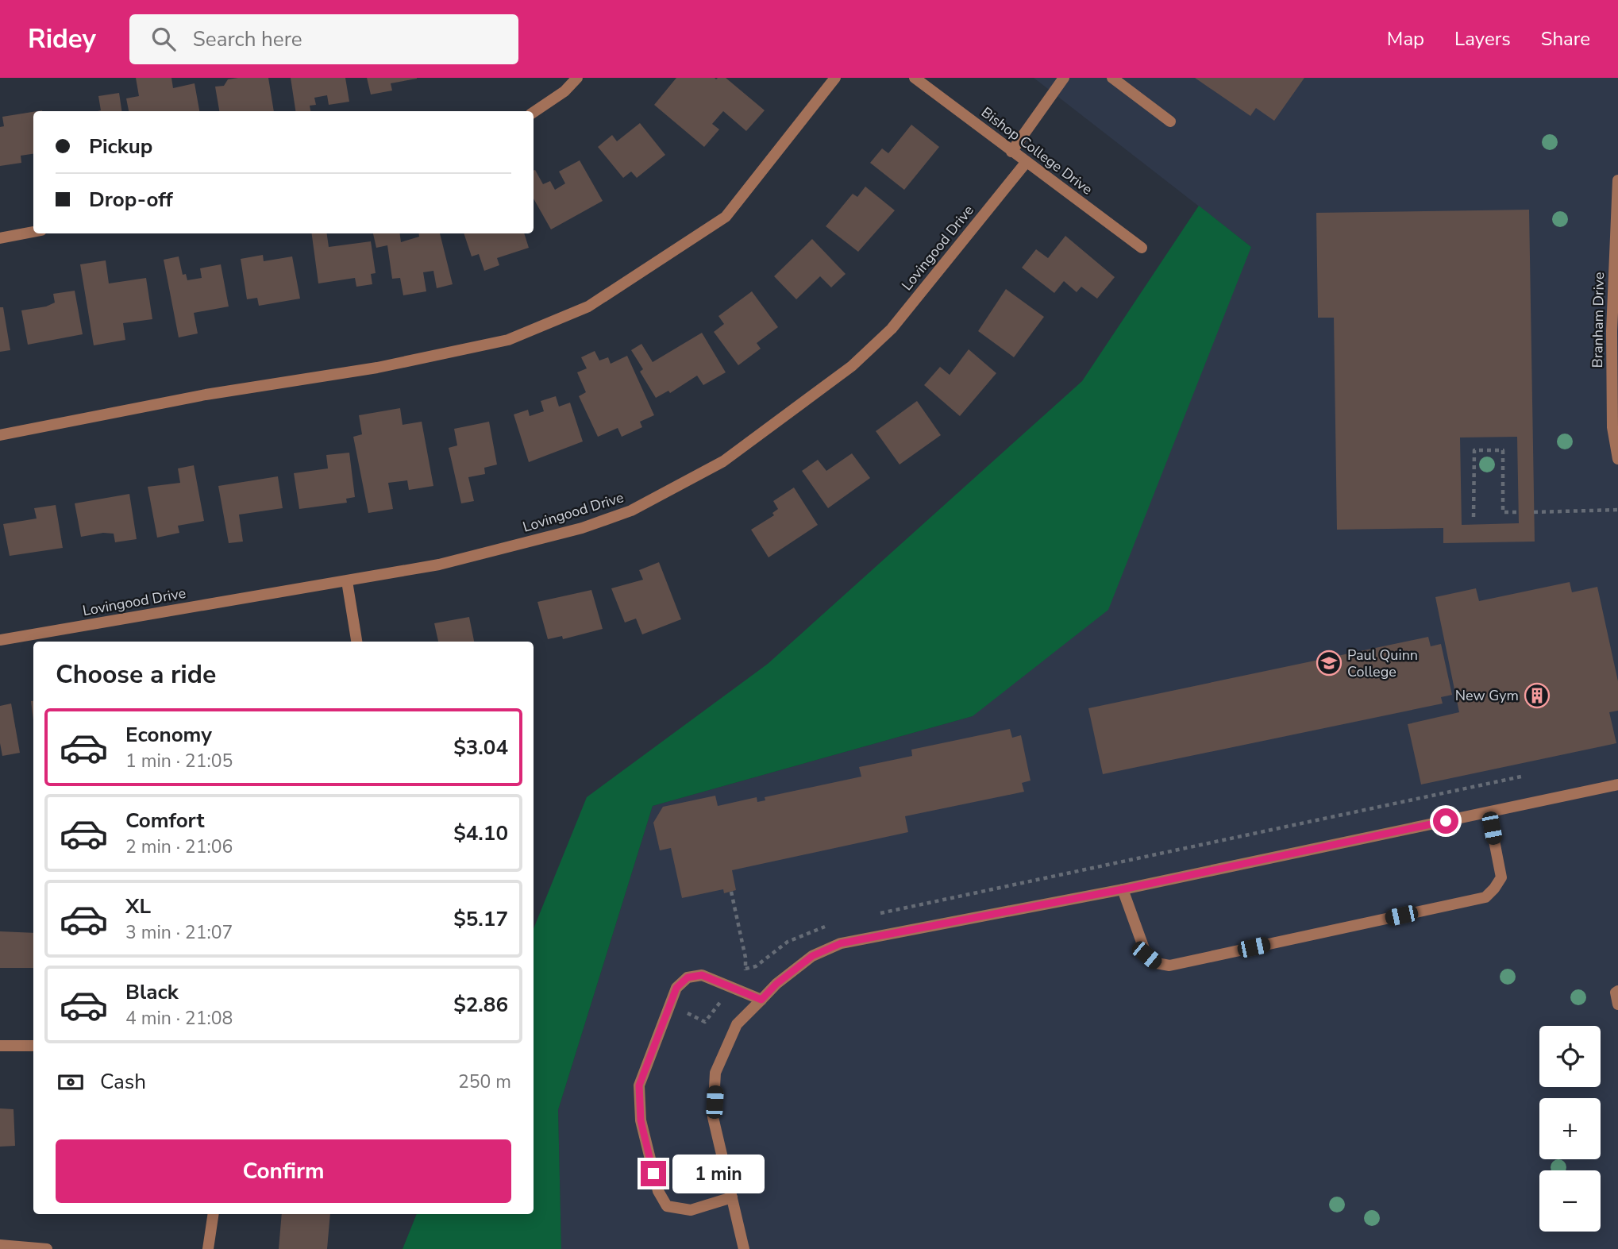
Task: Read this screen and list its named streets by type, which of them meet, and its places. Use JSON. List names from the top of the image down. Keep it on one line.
{"streets":{"street":["Bishop College Drive","Lovingood Drive","Branham Drive"]},"crossings":[["Bishop College Drive","Lovingood Drive"]],"places":{"school or university":["Paul Quinn College"],"building":["New Gym"]},"page":{"header":"Ridey","search":"Search here","nav":["Map","Layers","Share"],"banner":["Pickup","Drop-off"],"heading":"Choose a ride","list":[{"name":"Economy","note":"1 min · 21:05","value":"$3.04"},{"name":"Comfort","note":"2 min · 21:06","value":"$4.10"},{"name":"XL","note":"3 min · 21:07","value":"$5.17"},{"name":"Black","note":"4 min · 21:08","value":"$2.86"}],"map_buttons":["+","−"],"pay":["Cash","250 m"],"buttons":"Confirm","bubble":"1 min"}}
